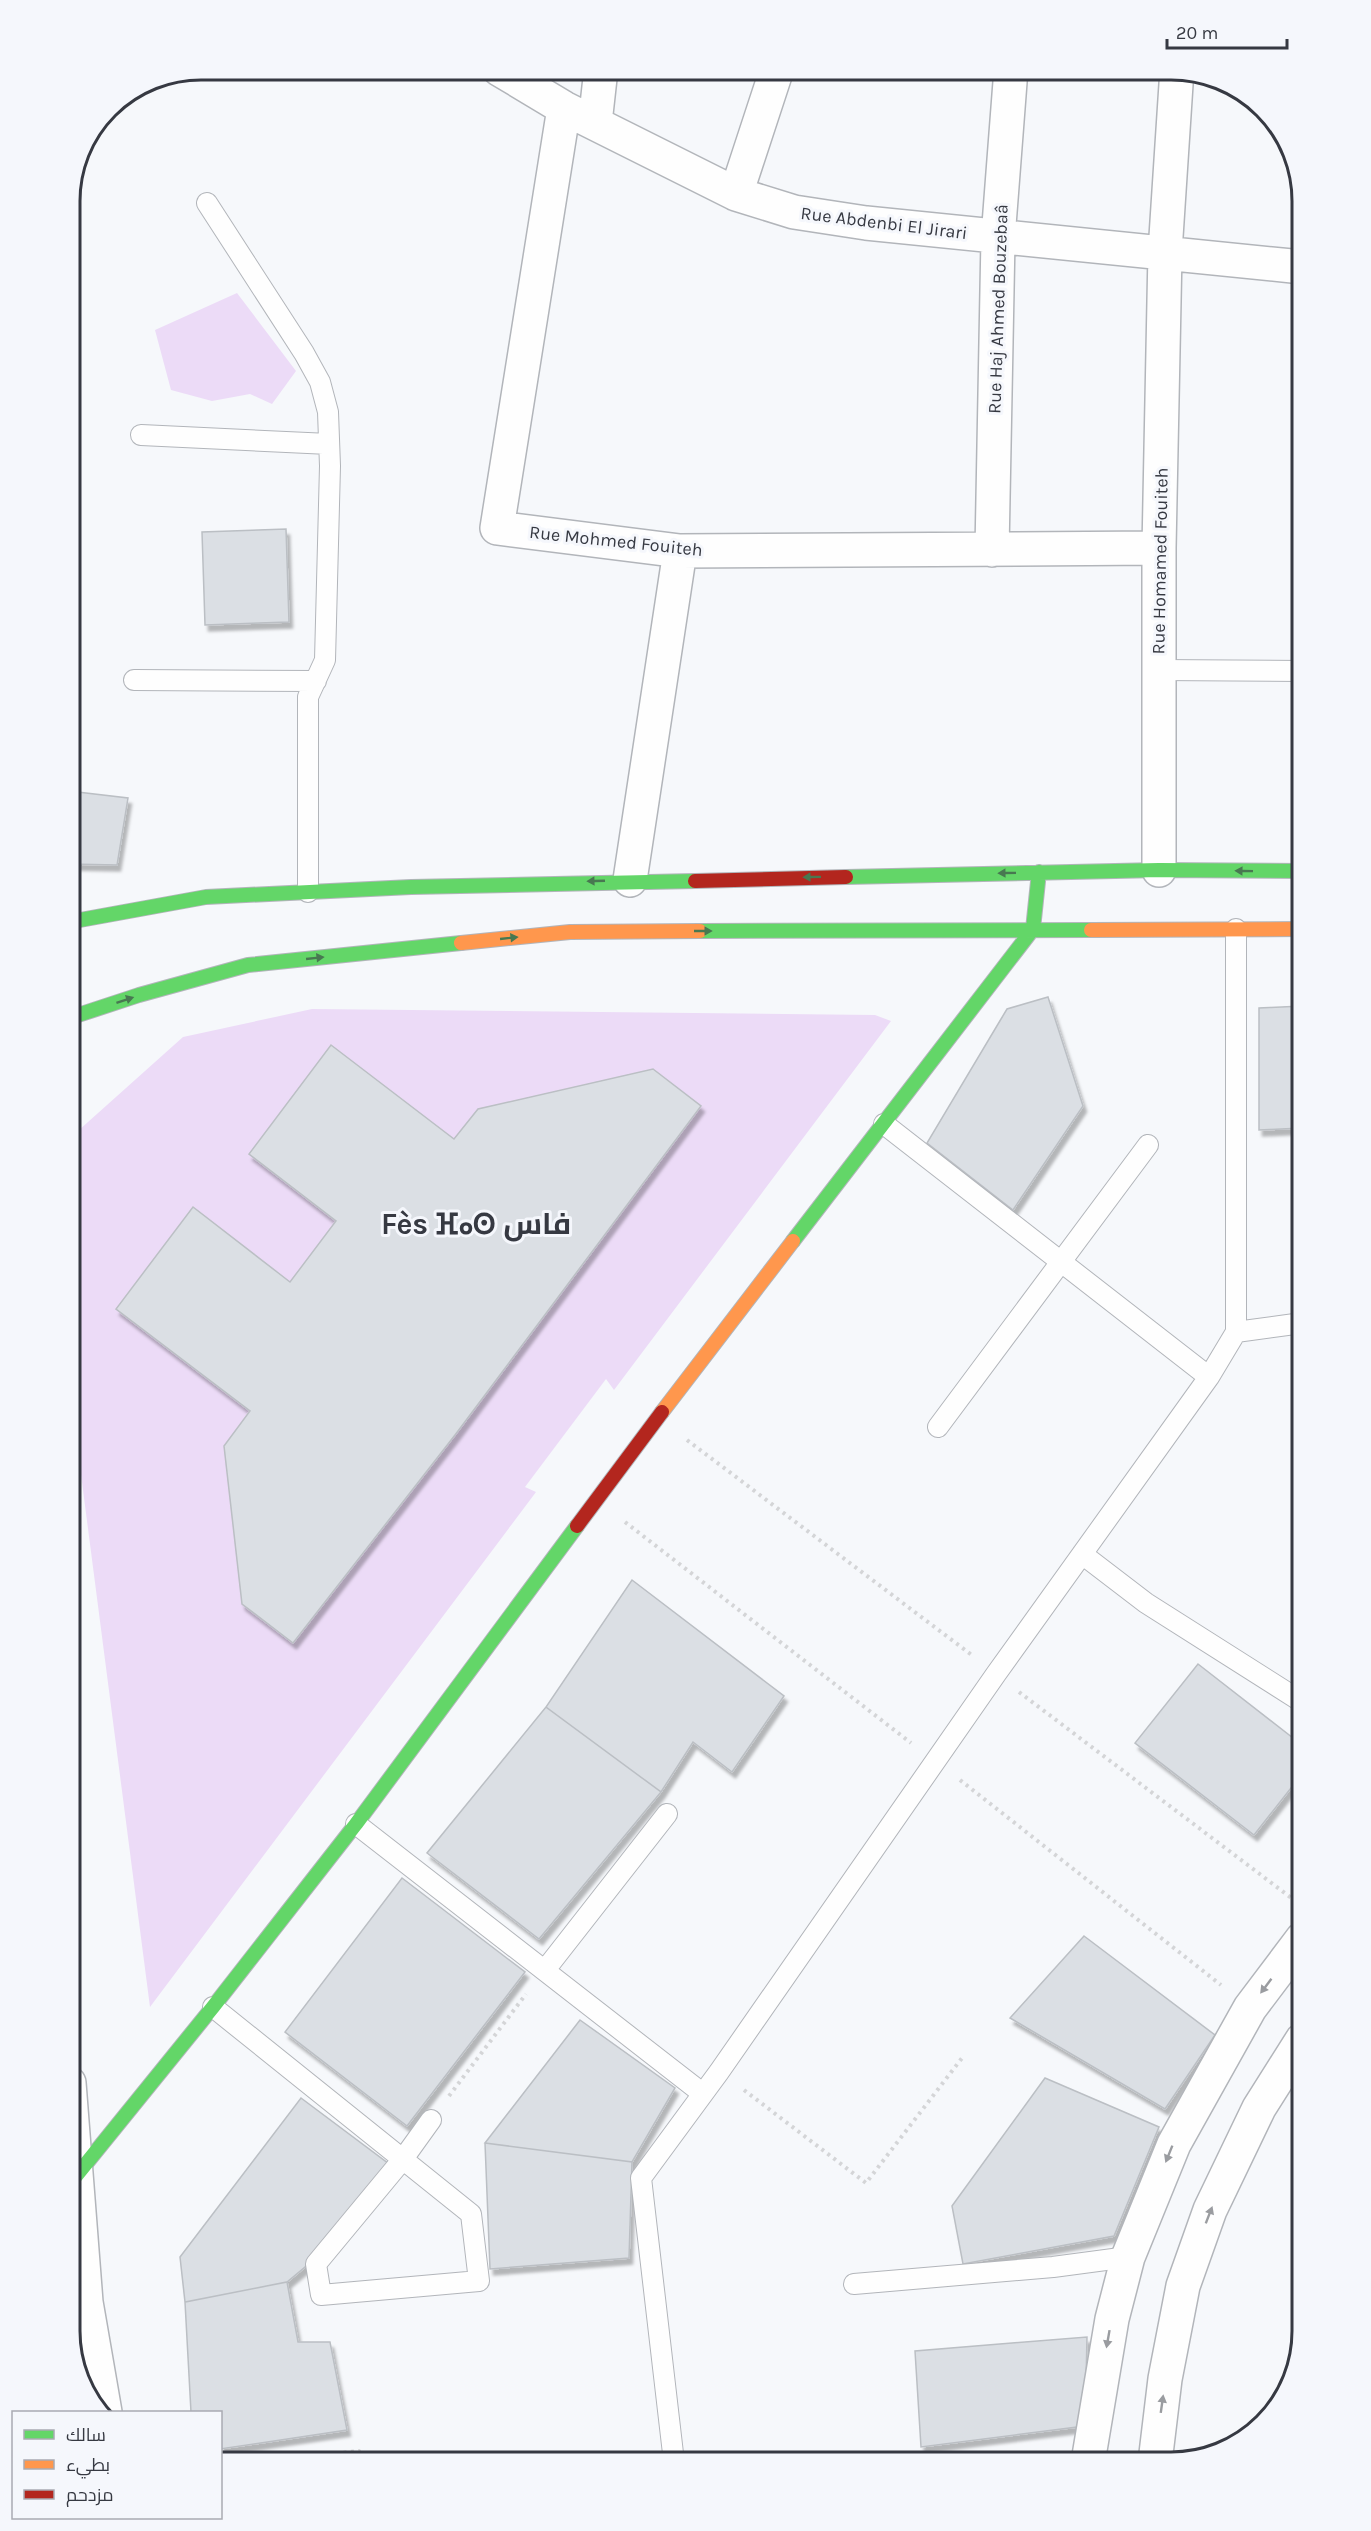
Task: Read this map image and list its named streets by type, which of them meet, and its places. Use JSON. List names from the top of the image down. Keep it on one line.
{"streets":{"street":["Rue Abdenbi El Jirari","Rue Haj Ahmed Bouzebaâ","Rue Mohmed Fouiteh","Rue Homamed Fouiteh"]},"crossings":[["Rue Abdenbi El Jirari","Rue Haj Ahmed Bouzebaâ"],["Rue Abdenbi El Jirari","Rue Mohmed Fouiteh"],["Rue Abdenbi El Jirari","Rue Homamed Fouiteh"],["Rue Haj Ahmed Bouzebaâ","Rue Mohmed Fouiteh"],["Rue Mohmed Fouiteh","Rue Homamed Fouiteh"]],"districts":["Fès ⴼⴰⵙ فاس"],"legend":["سالك","بطيء","مزدحم"],"scale_bar":"20 m"}
